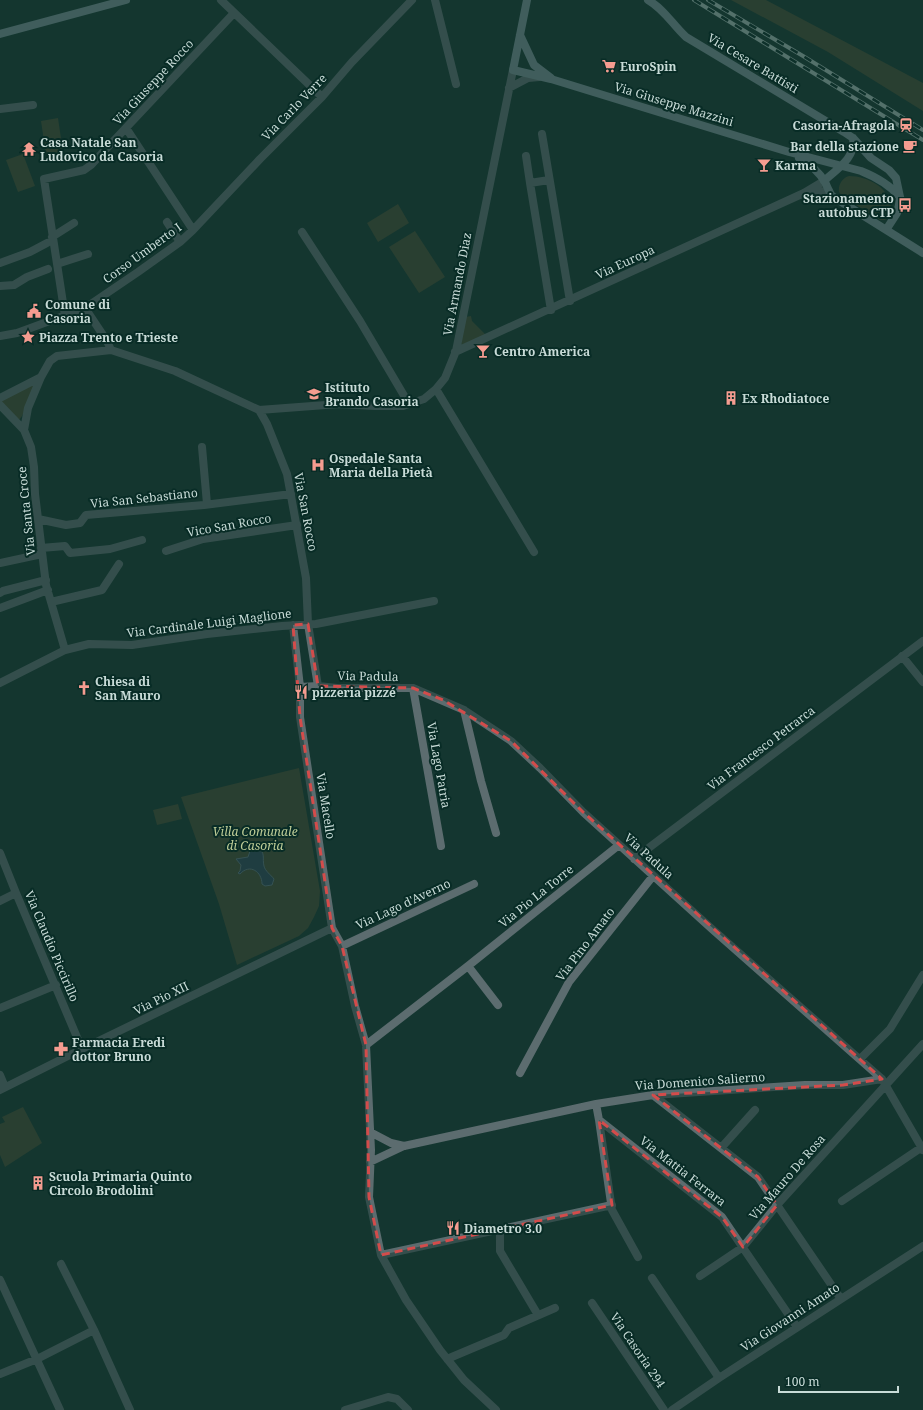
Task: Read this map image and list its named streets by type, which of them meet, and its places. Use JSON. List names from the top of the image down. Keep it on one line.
{"streets":{"street":["Via Cesare Battisti","Via Giuseppe Rocco","Via Giuseppe Mazzini","Via Carlo Verre","Corso Umberto I","Via Europa","Via Armando Diaz","Via San Sebastiano","Via Santa Croce","Via San Rocco","Vico San Rocco","Via Cardinale Luigi Maglione","Via Padula","Via Francesco Petrarca","Via Lago Patria","Via Macello","Via Pio La Torre","Via Lago d'Averno","Via Pino Amato","Via Claudio Piccirillo","Via Pio XII","Via Domenico Salierno","Via Mattia Ferrara","Via Mauro De Rosa","Via Giovanni Amato","Via Casoria 294"]},"crossings":[["Via Cesare Battisti","Via Giuseppe Mazzini"],["Via Giuseppe Mazzini","Via Europa"],["Via Giuseppe Mazzini","Via Armando Diaz"],["Via Carlo Verre","Corso Umberto I"],["Via Europa","Via Armando Diaz"],["Via Armando Diaz","Via San Rocco"],["Via San Sebastiano","Via Santa Croce"],["Via San Sebastiano","Via San Rocco"],["Via Santa Croce","Via Cardinale Luigi Maglione"],["Via San Rocco","Vico San Rocco"],["Via San Rocco","Via Cardinale Luigi Maglione"],["Via San Rocco","Via Padula"],["Via Cardinale Luigi Maglione","Via Macello"],["Via Padula","Via Francesco Petrarca"],["Via Padula","Via Lago Patria"],["Via Padula","Via Macello"],["Via Padula","Via Pio La Torre"],["Via Padula","Via Pino Amato"],["Via Padula","Via Domenico Salierno"],["Via Padula","Via Mauro De Rosa"],["Via Macello","Via Pio XII"],["Via Claudio Piccirillo","Via Pio XII"],["Via Domenico Salierno","Via Mauro De Rosa"],["Via Mattia Ferrara","Via Mauro De Rosa"],["Via Mattia Ferrara","Via Giovanni Amato"]],"parks":["Villa Comunale di Casoria"],"places":{"supermarket":["EuroSpin"],"station":["Casoria-Afragola"],"cafe":["Bar della stazione"],"temple":["Casa Natale San Ludovico da Casoria"],"bar":["Karma","Centro America"],"bus stop":["Stazionamento autobus CTP"],"public building":["Comune di Casoria"],"place":["Piazza Trento e Trieste"],"school or university":["Istituto Brando Casoria"],"building":["Ex Rhodiatoce","Scuola Primaria Quinto Circolo Brodolini"],"hospital":["Ospedale Santa Maria della Pietà"],"church":["Chiesa di San Mauro"],"restaurant":["pizzeria pizzé","Diametro 3.0"],"pharmacy":["Farmacia Eredi dottor Bruno"]},"scale_bar":"100 m"}
